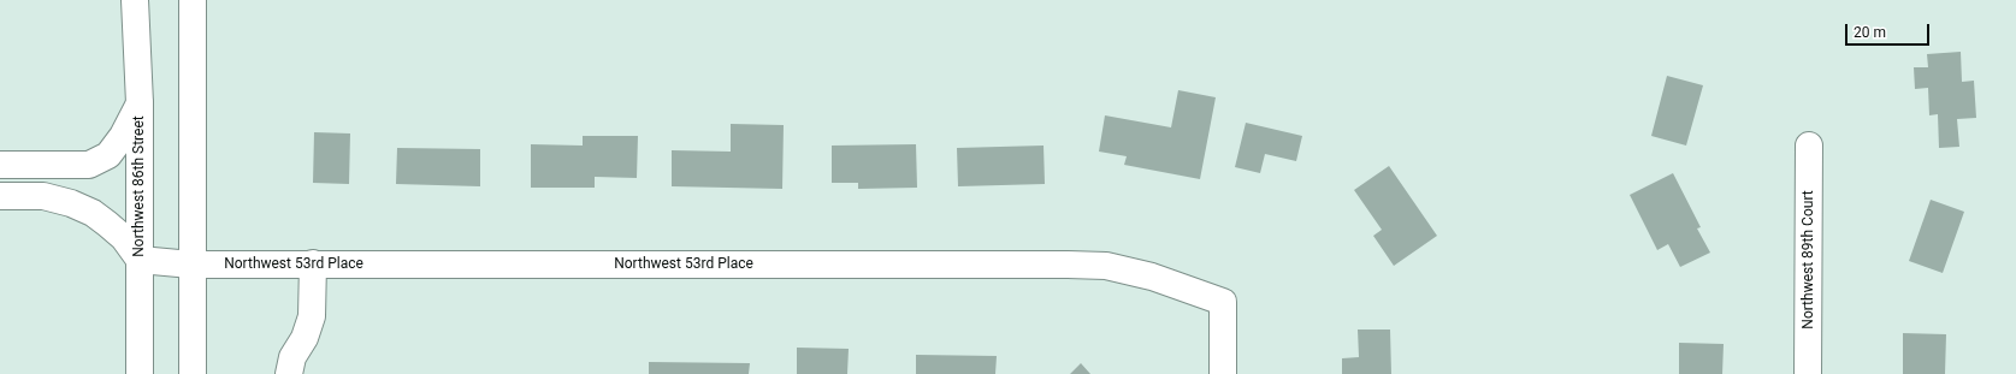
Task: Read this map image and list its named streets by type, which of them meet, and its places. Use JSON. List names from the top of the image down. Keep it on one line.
{"streets":{"street":["Northwest 86th Street","Northwest 89th Court","Northwest 53rd Place"]},"crossings":[["Northwest 86th Street","Northwest 53rd Place"]],"scale_bar":"20 m"}
